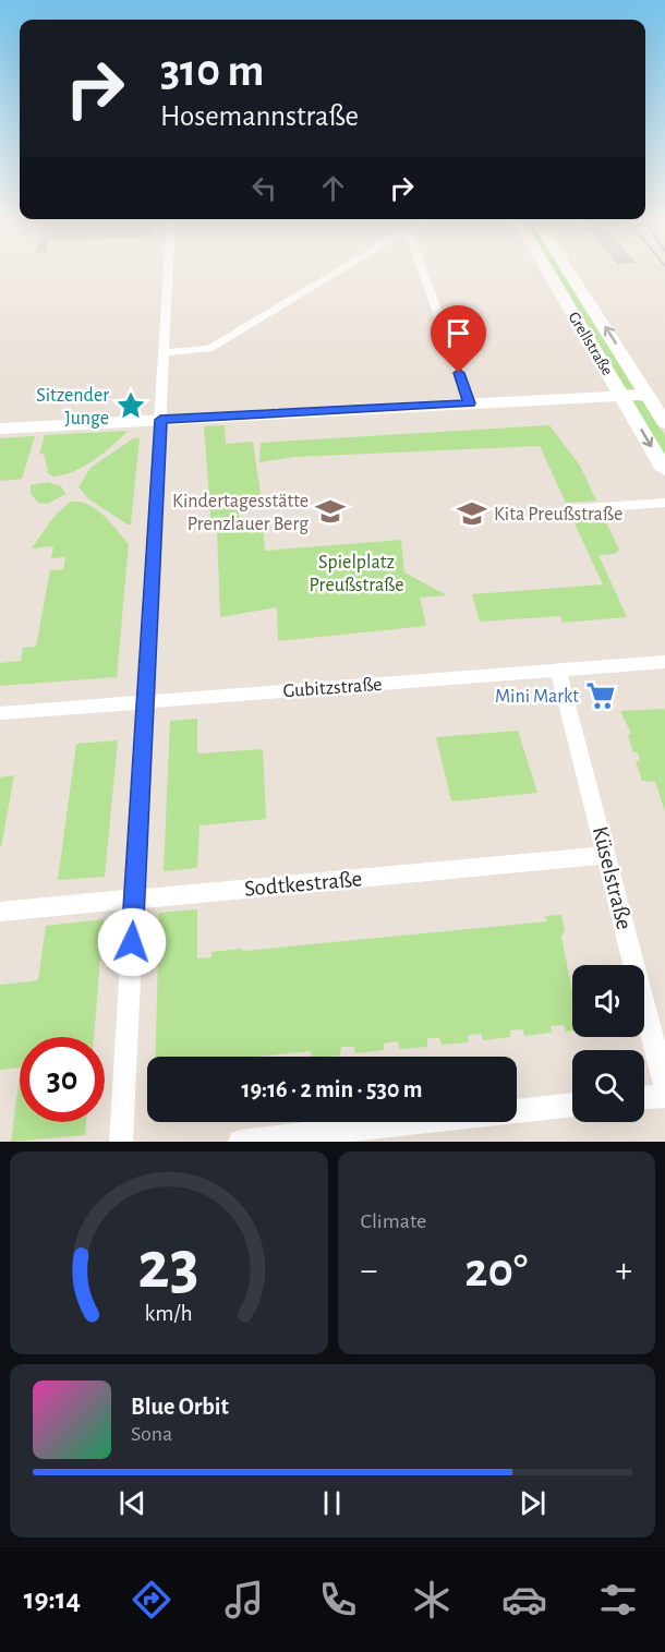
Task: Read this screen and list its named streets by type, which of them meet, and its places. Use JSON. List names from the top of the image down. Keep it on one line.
{"streets":{"street":["Grellstraße","Gubitzstraße","Küselstraße","Sodtkestraße"]},"crossings":[["Gubitzstraße","Küselstraße"],["Küselstraße","Sodtkestraße"]],"parks":["Spielplatz Preußstraße"],"places":{"place":["Sitzender Junge"],"school or university":["Kindertagesstätte Prenzlauer Berg","Kita Preußstraße"],"supermarket":["Mini Markt"]},"page":{"turn":["310 m","Hosemannstraße"],"limit":"30","trip":"19:16 · 2 min · 530 m","tile":"Climate","heat":["−","20°","+"],"song":["Blue Orbit","Sona"],"tabs":"19:14","gauge":["23","km/h"]}}
